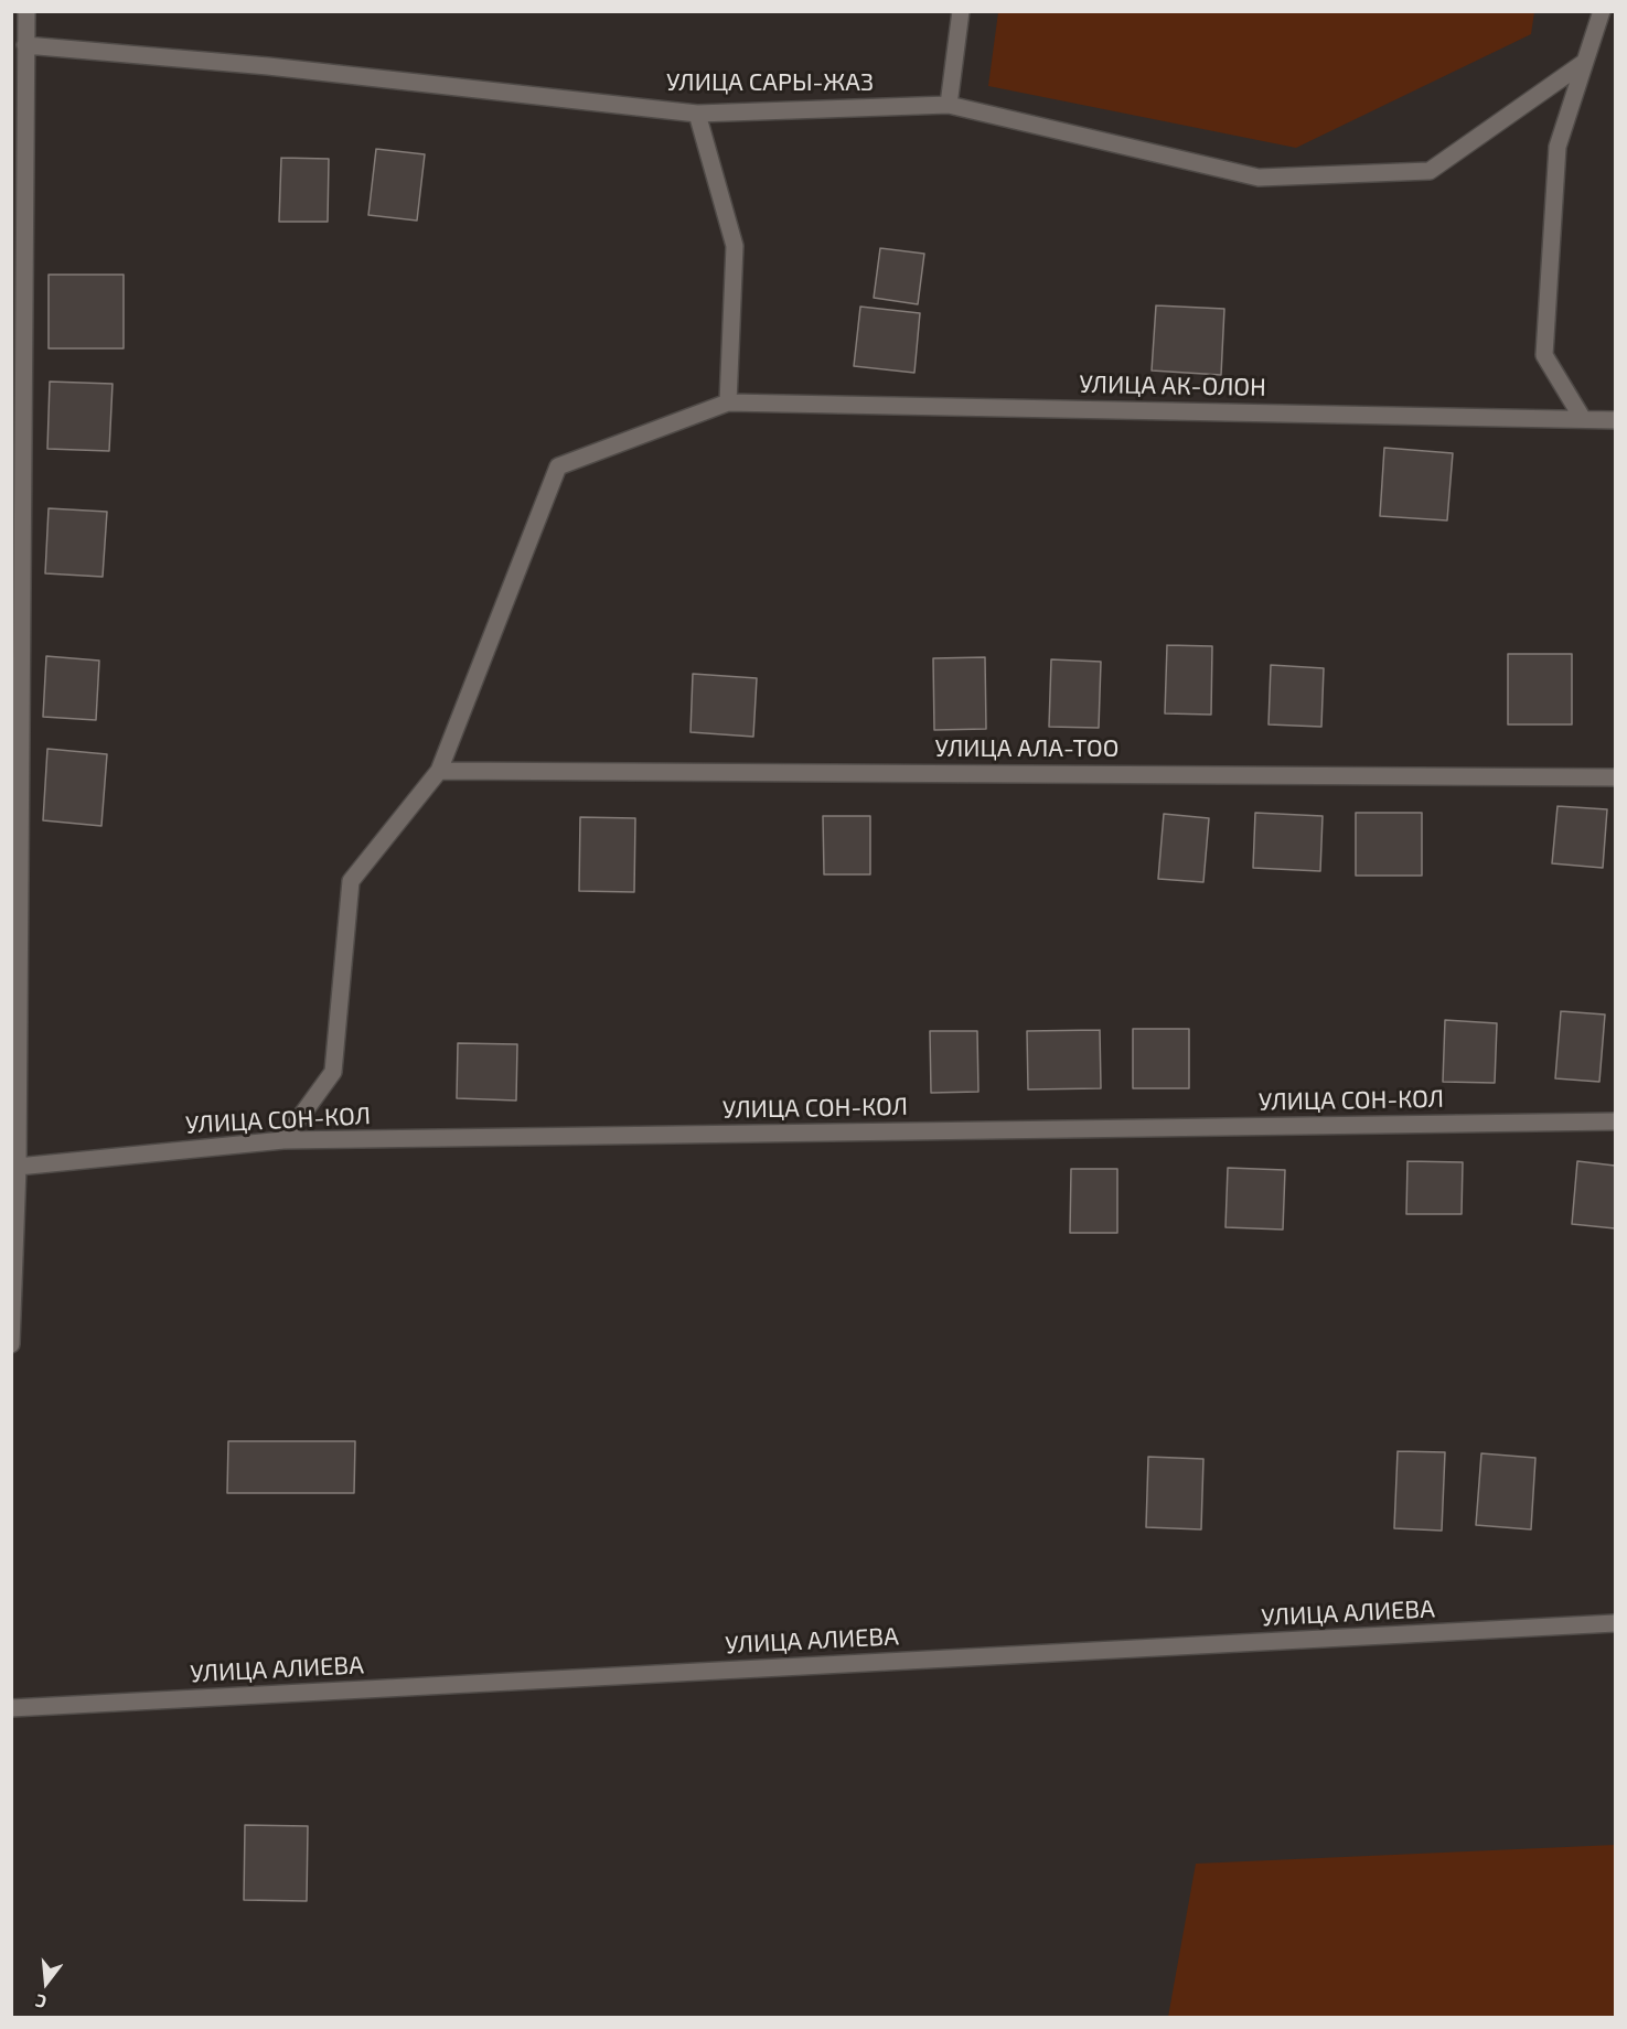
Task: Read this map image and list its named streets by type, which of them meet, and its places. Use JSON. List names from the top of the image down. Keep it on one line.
{"streets":{"street":["УЛИЦА САРЫ-ЖАЗ","УЛИЦА АК-ОЛОН","УЛИЦА АЛА-ТОО","УЛИЦА СОН-КОЛ","УЛИЦА АЛИЕВА"]},"north":"bottom"}
